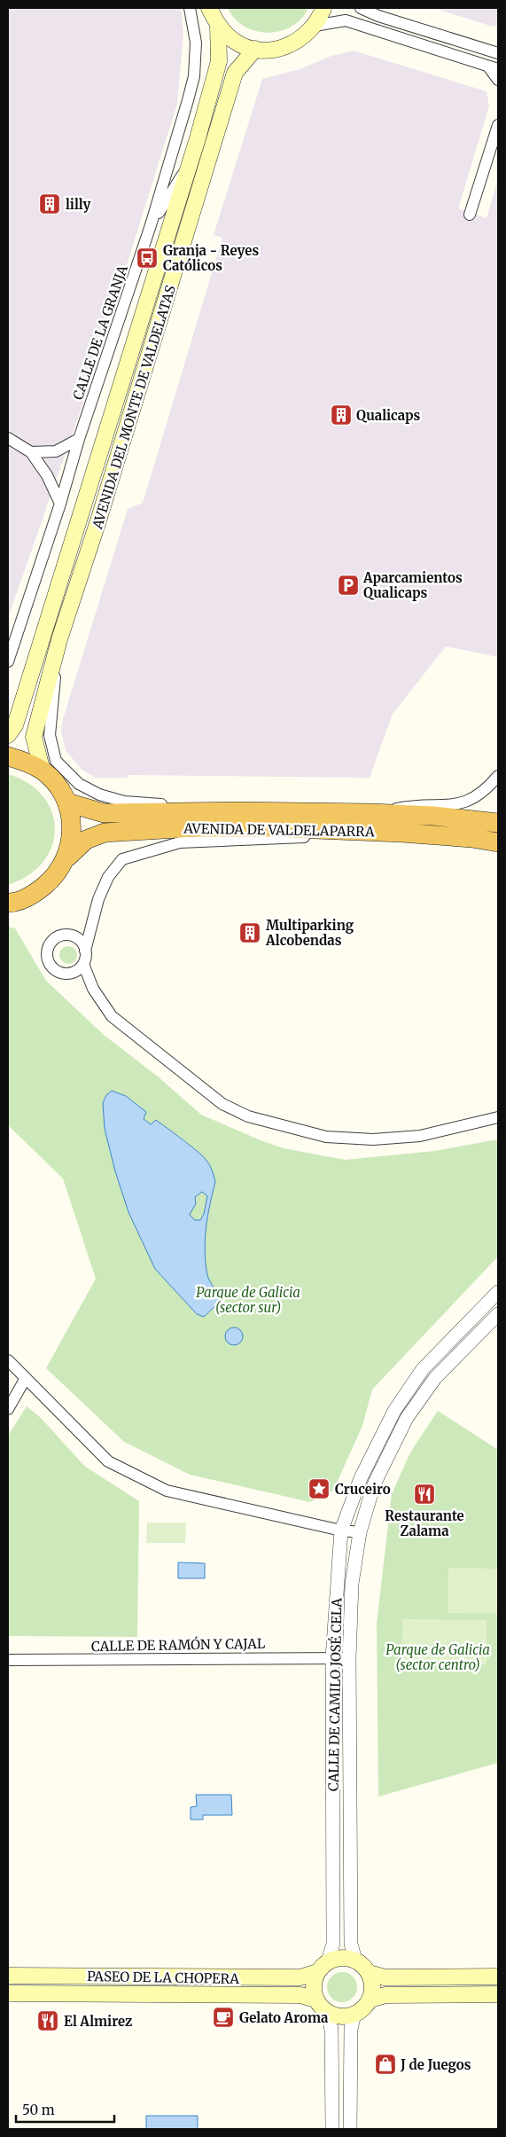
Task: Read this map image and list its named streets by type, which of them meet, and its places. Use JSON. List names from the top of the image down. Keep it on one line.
{"streets":{"highway":["AVENIDA DE VALDELAPARRA"],"main road":["AVENIDA DEL MONTE DE VALDELATAS","PASEO DE LA CHOPERA"],"street":["CALLE DE LA GRANJA","CALLE DE RAMÓN Y CAJAL","CALLE DE CAMILO JOSÉ CELA"]},"crossings":[["CALLE DE RAMÓN Y CAJAL","CALLE DE CAMILO JOSÉ CELA"],["CALLE DE CAMILO JOSÉ CELA","PASEO DE LA CHOPERA"]],"parks":["Parque de Galicia (sector sur)","Parque de Galicia (sector centro)"],"places":{"building":["lilly","Qualicaps","Multiparking Alcobendas"],"bus stop":["Granja - Reyes Católicos"],"parking":["Aparcamientos Qualicaps"],"place":["Cruceiro"],"restaurant":["Restaurante Zalama","El Almirez"],"cafe":["Gelato Aroma"],"shop":["J de Juegos"]},"scale_bar":"50 m"}
